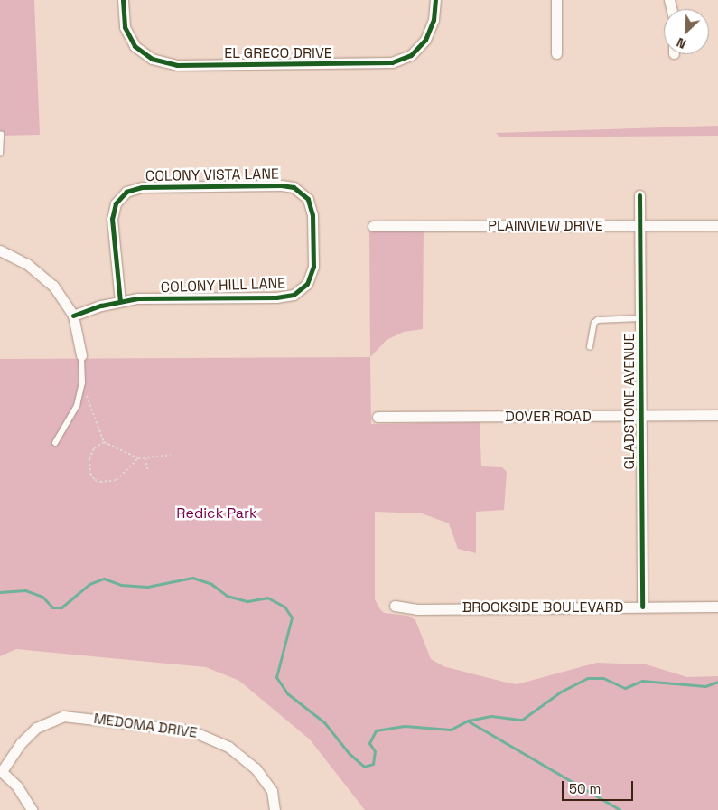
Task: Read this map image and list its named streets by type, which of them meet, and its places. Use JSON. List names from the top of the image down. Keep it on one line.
{"streets":{"street":["EL GRECO DRIVE","COLONY VISTA LANE","PLAINVIEW DRIVE","COLONY HILL LANE","GLADSTONE AVENUE","DOVER ROAD","BROOKSIDE BOULEVARD","MEDOMA DRIVE"]},"crossings":[["COLONY VISTA LANE","COLONY HILL LANE"],["PLAINVIEW DRIVE","GLADSTONE AVENUE"],["GLADSTONE AVENUE","DOVER ROAD"],["GLADSTONE AVENUE","BROOKSIDE BOULEVARD"]],"parks":["Redick Park"],"scale_bar":"50 m","north":"bottom left"}
